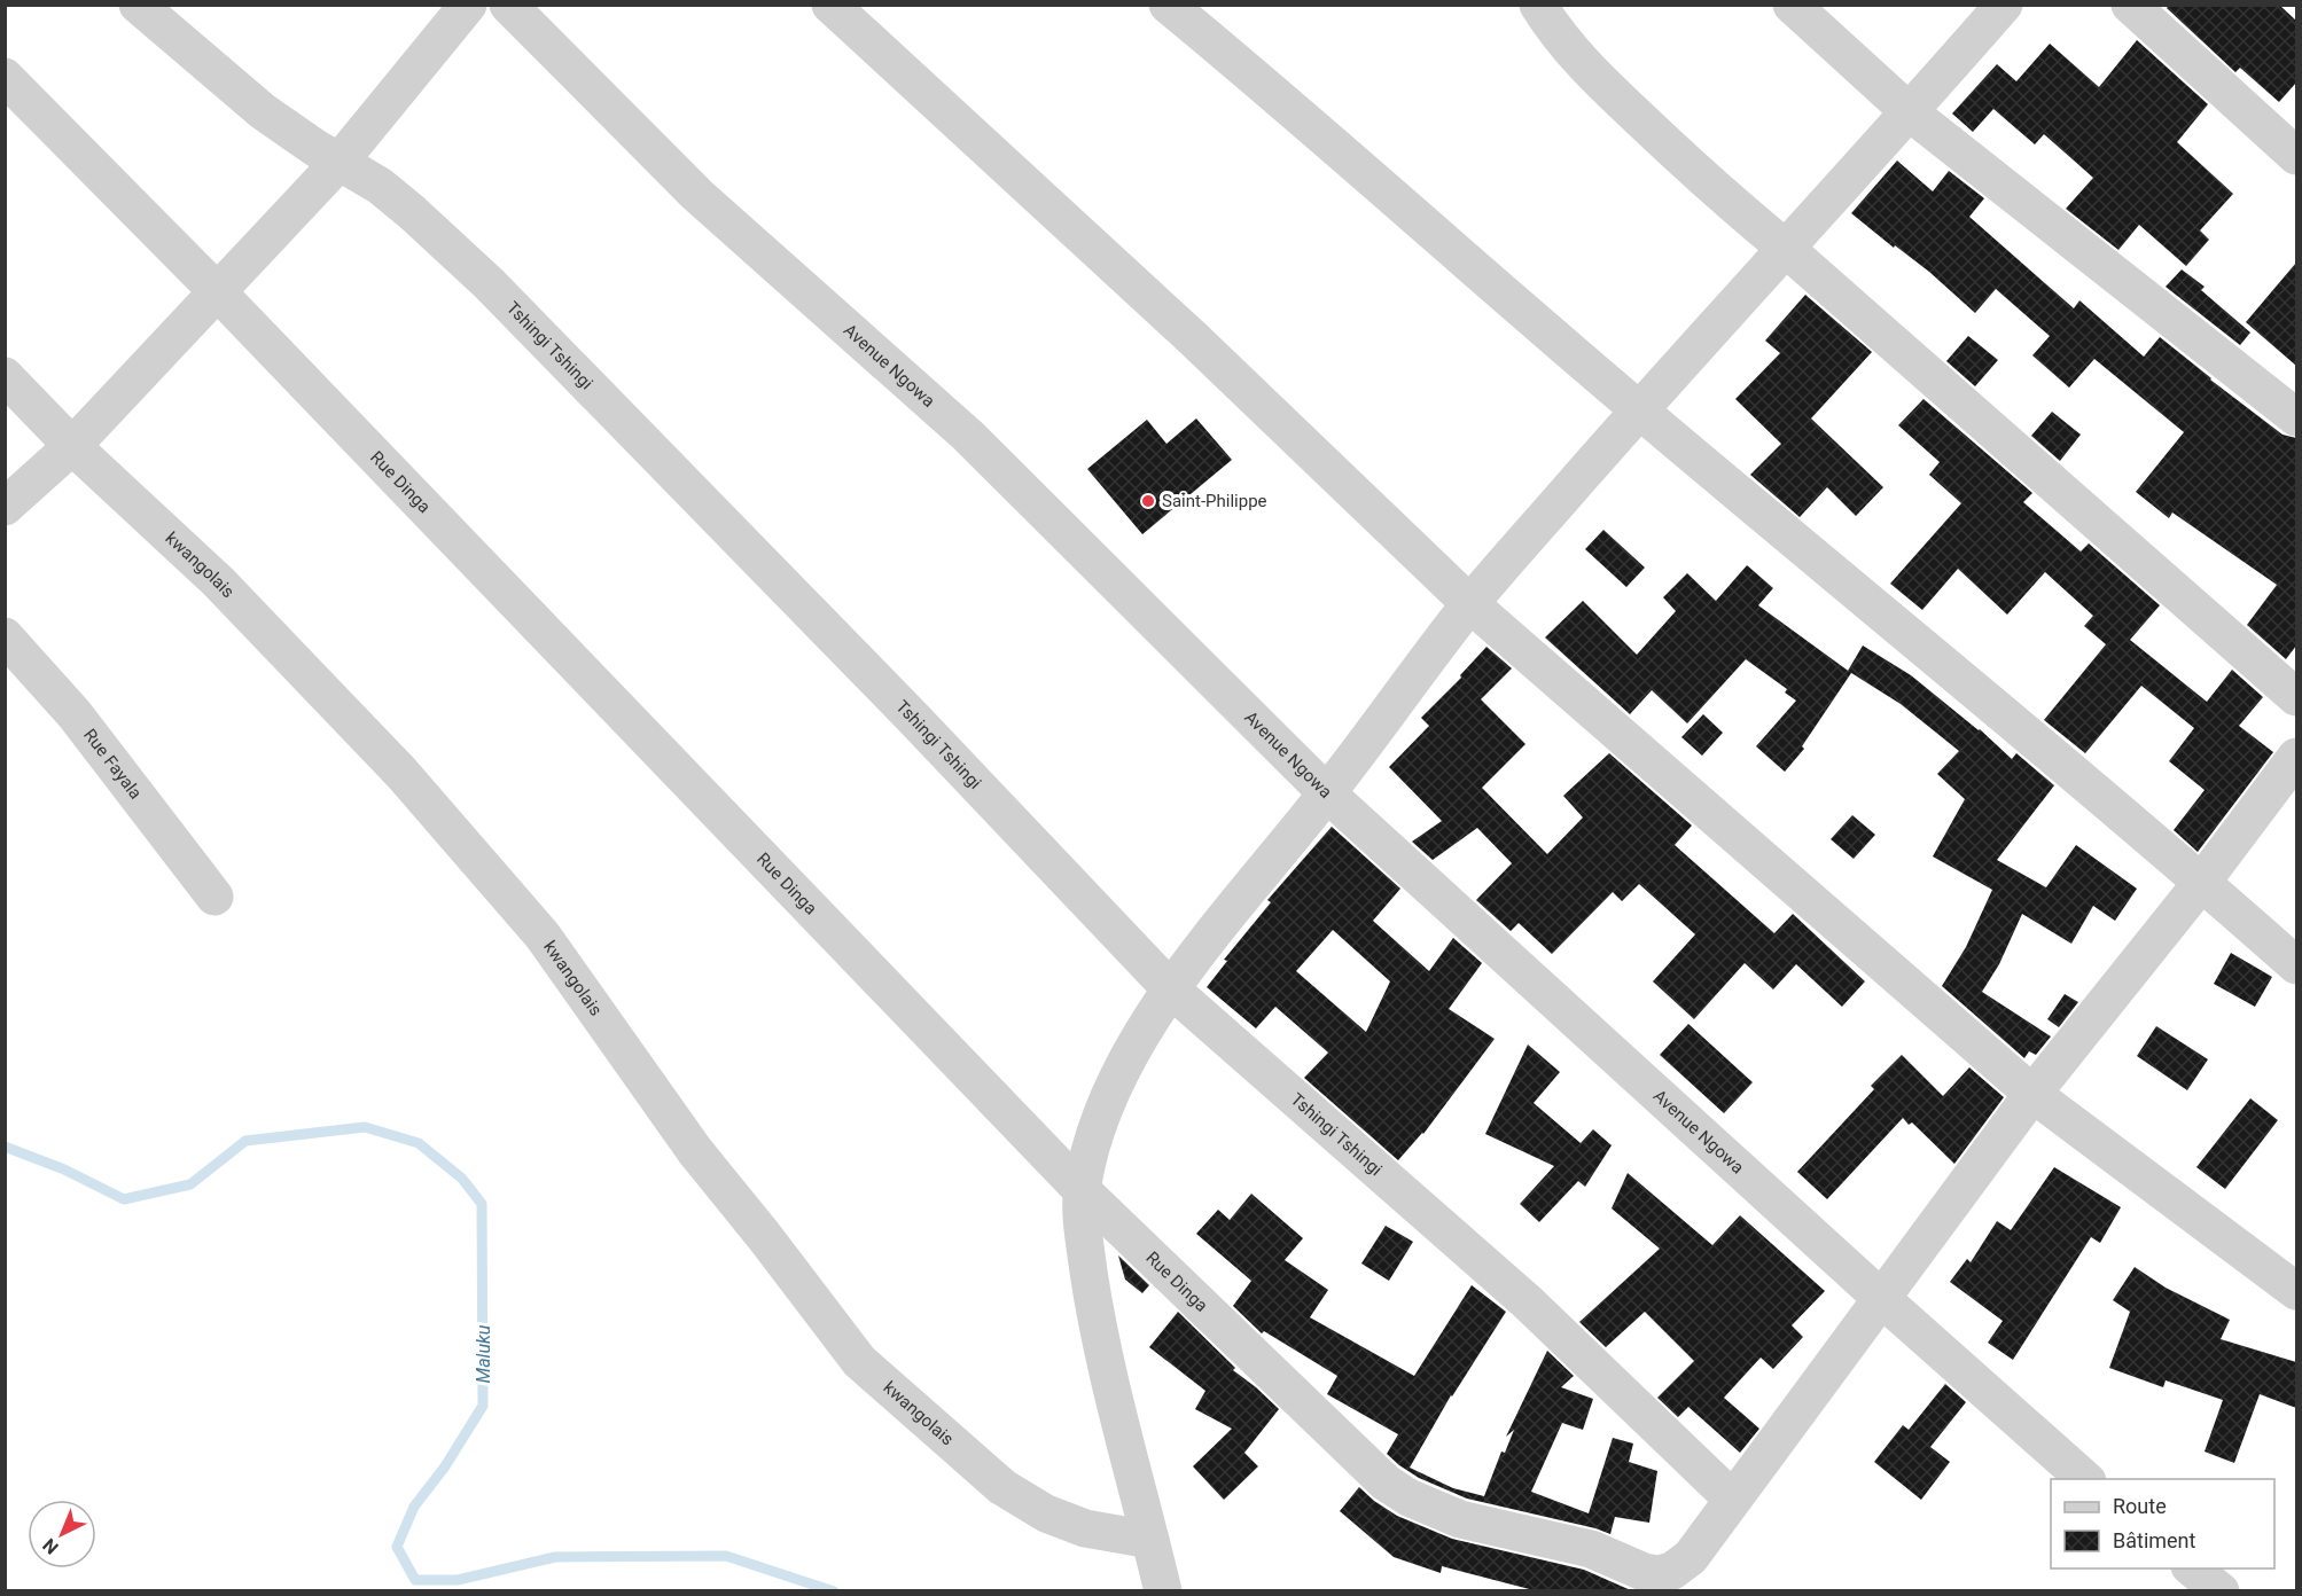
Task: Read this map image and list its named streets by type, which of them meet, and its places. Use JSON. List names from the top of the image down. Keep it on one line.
{"streets":{"street":["Tshingi Tshingi","Avenue Ngowa","Rue Dinga","kwangolais","Rue Fayala"]},"crossings":[["Tshingi Tshingi","Rue Dinga"]],"water":["Maluku"],"places":["Saint-Philippe"],"legend":["Route","Bâtiment"],"north":"bottom left"}
